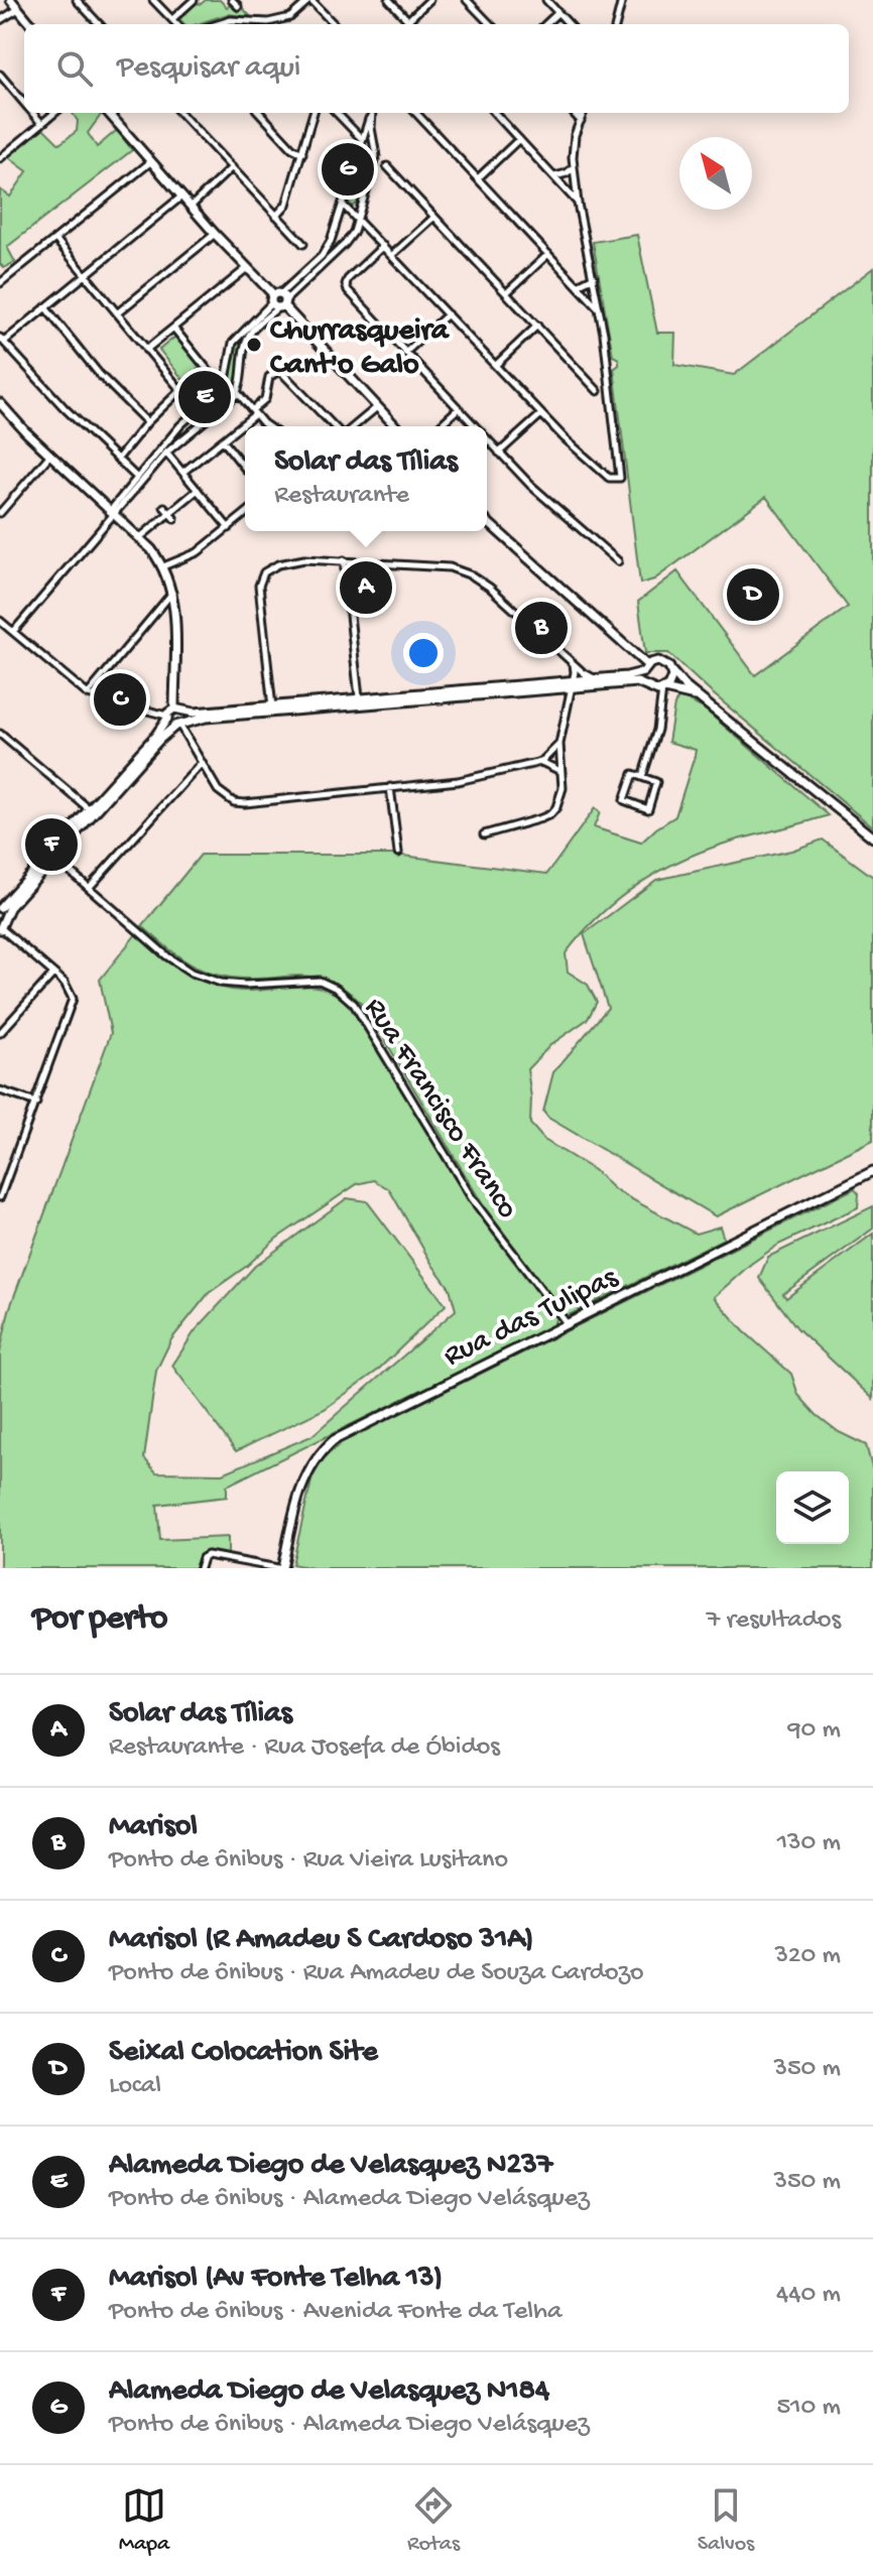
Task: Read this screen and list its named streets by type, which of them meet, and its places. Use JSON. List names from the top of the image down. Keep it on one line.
{"streets":{"main road":["Rua das Tulipas"],"street":["Rua Francisco Franco"]},"crossings":[["Rua Francisco Franco","Rua das Tulipas"]],"places":["Churrasqueira Cant'o Galo"],"north":"top left","page":{"search":"Pesquisar aqui","pins":["G","E","A","D","B","C","F"],"popup":["Solar das Tílias","Restaurante"],"heading":["Por perto","7 resultados"],"list":[{"mark":"A","name":"Solar das Tílias","note":"Restaurante · Rua Josefa de Óbidos","value":"90 m"},{"mark":"B","name":"Marisol","note":"Ponto de ônibus · Rua Vieira Lusitano","value":"130 m"},{"mark":"C","name":"Marisol (R Amadeu S Cardoso 31A)","note":"Ponto de ônibus · Rua Amadeu de Souza Cardozo","value":"320 m"},{"mark":"D","name":"Seixal Colocation Site","note":"Local","value":"350 m"},{"mark":"E","name":"Alameda Diego de Velasquez N237","note":"Ponto de ônibus · Alameda Diego Velásquez","value":"350 m"},{"mark":"F","name":"Marisol (Av Fonte Telha 13)","note":"Ponto de ônibus · Avenida Fonte da Telha","value":"440 m"},{"mark":"G","name":"Alameda Diego de Velasquez N184","note":"Ponto de ônibus · Alameda Diego Velásquez","value":"510 m"}],"nav":["Mapa","Rotas","Salvos"]}}
